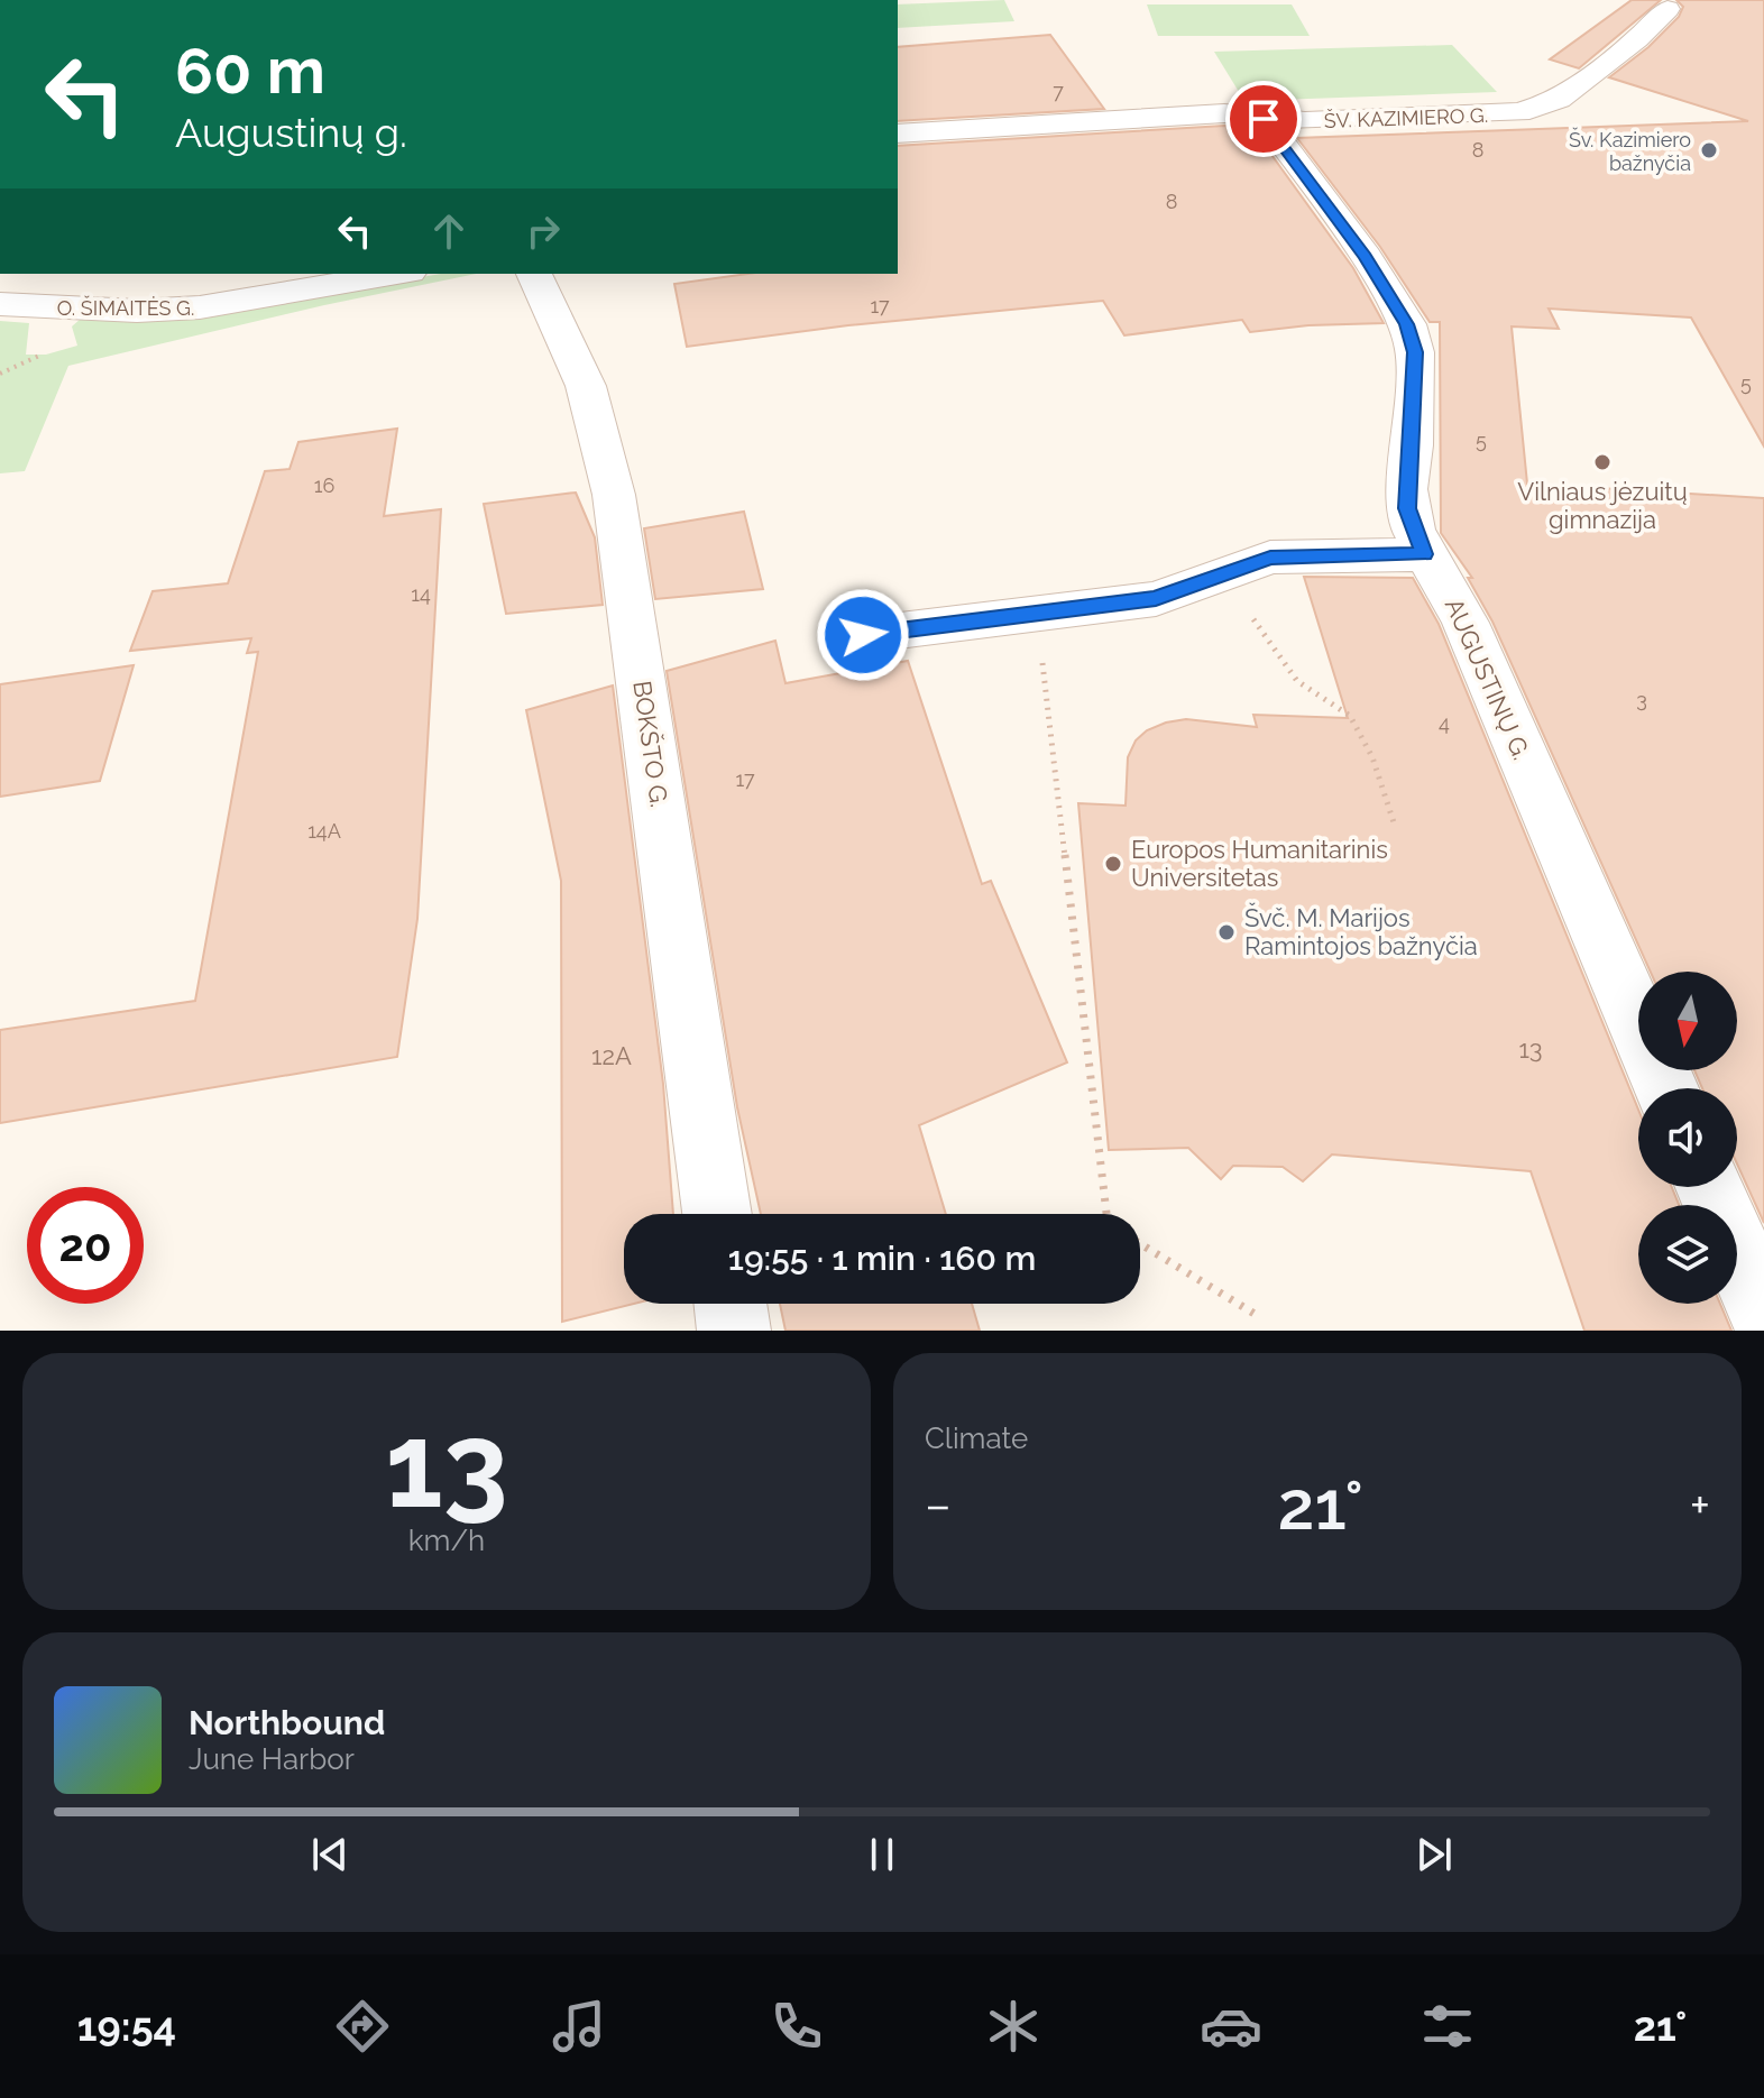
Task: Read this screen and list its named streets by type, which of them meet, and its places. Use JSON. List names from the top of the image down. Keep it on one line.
{"streets":{"street":["ŠV. KAZIMIERO G.","O. ŠIMAITĖS G.","AUGUSTINŲ G.","BOKŠTO G."]},"crossings":[["ŠV. KAZIMIERO G.","AUGUSTINŲ G."]],"places":["Šv. Kazimiero bažnyčia","Vilniaus jėzuitų gimnazija","Europos Humanitarinis Universitetas","Švč. M. Marijos Ramintojos bažnyčia"],"house_numbers":["7","8","8","17","5","5","16","14","3","4","17","14A","13","12A"],"north":"bottom","page":{"turn":["60 m","Augustinų g."],"limit":"20","trip":"19:55 · 1 min · 160 m","tile":[["13","km/h"],"Climate"],"heat":["−","21°","+"],"song":["Northbound","June Harbor"],"tabs":["19:54","21°"]}}
